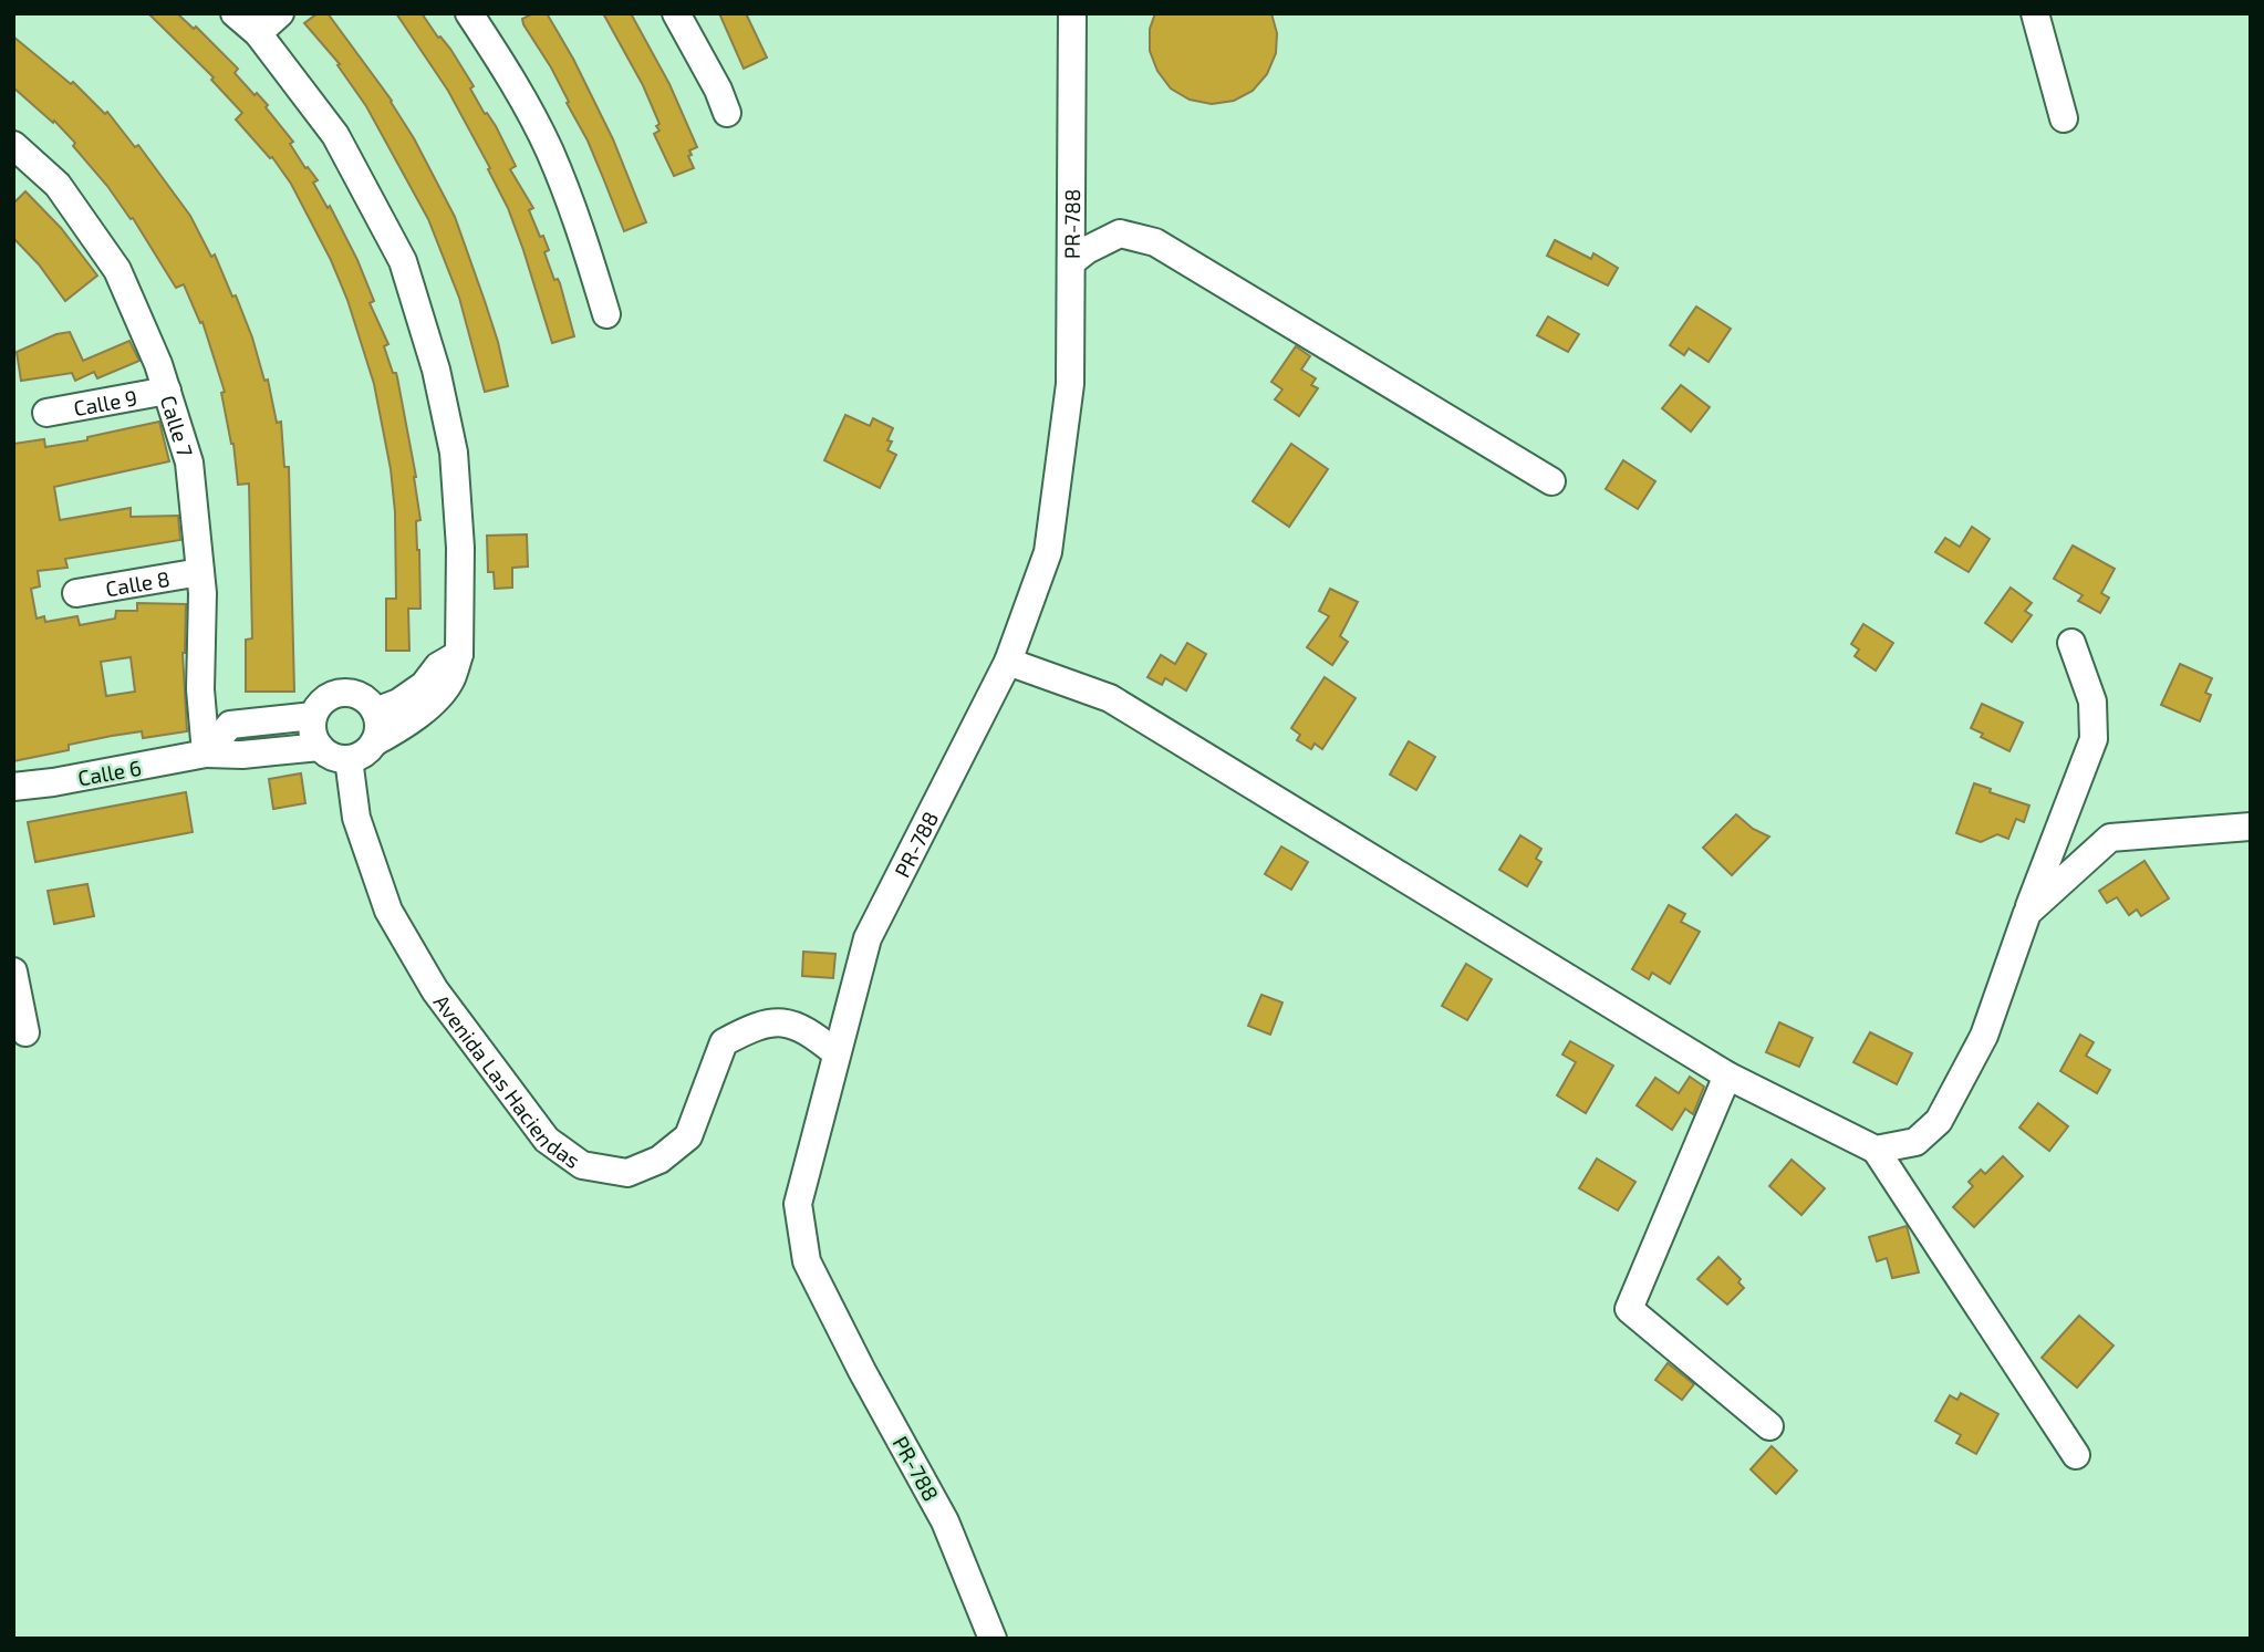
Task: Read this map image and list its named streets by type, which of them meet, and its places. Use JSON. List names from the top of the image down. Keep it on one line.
{"streets":{"street":["PR-788","Calle 9","Calle 7","Calle 8","Calle 6","Avenida Las Haciendas"]},"crossings":[["PR-788","Avenida Las Haciendas"],["Calle 9","Calle 7"],["Calle 7","Calle 8"],["Calle 7","Calle 6"],["Calle 6","Avenida Las Haciendas"]]}
